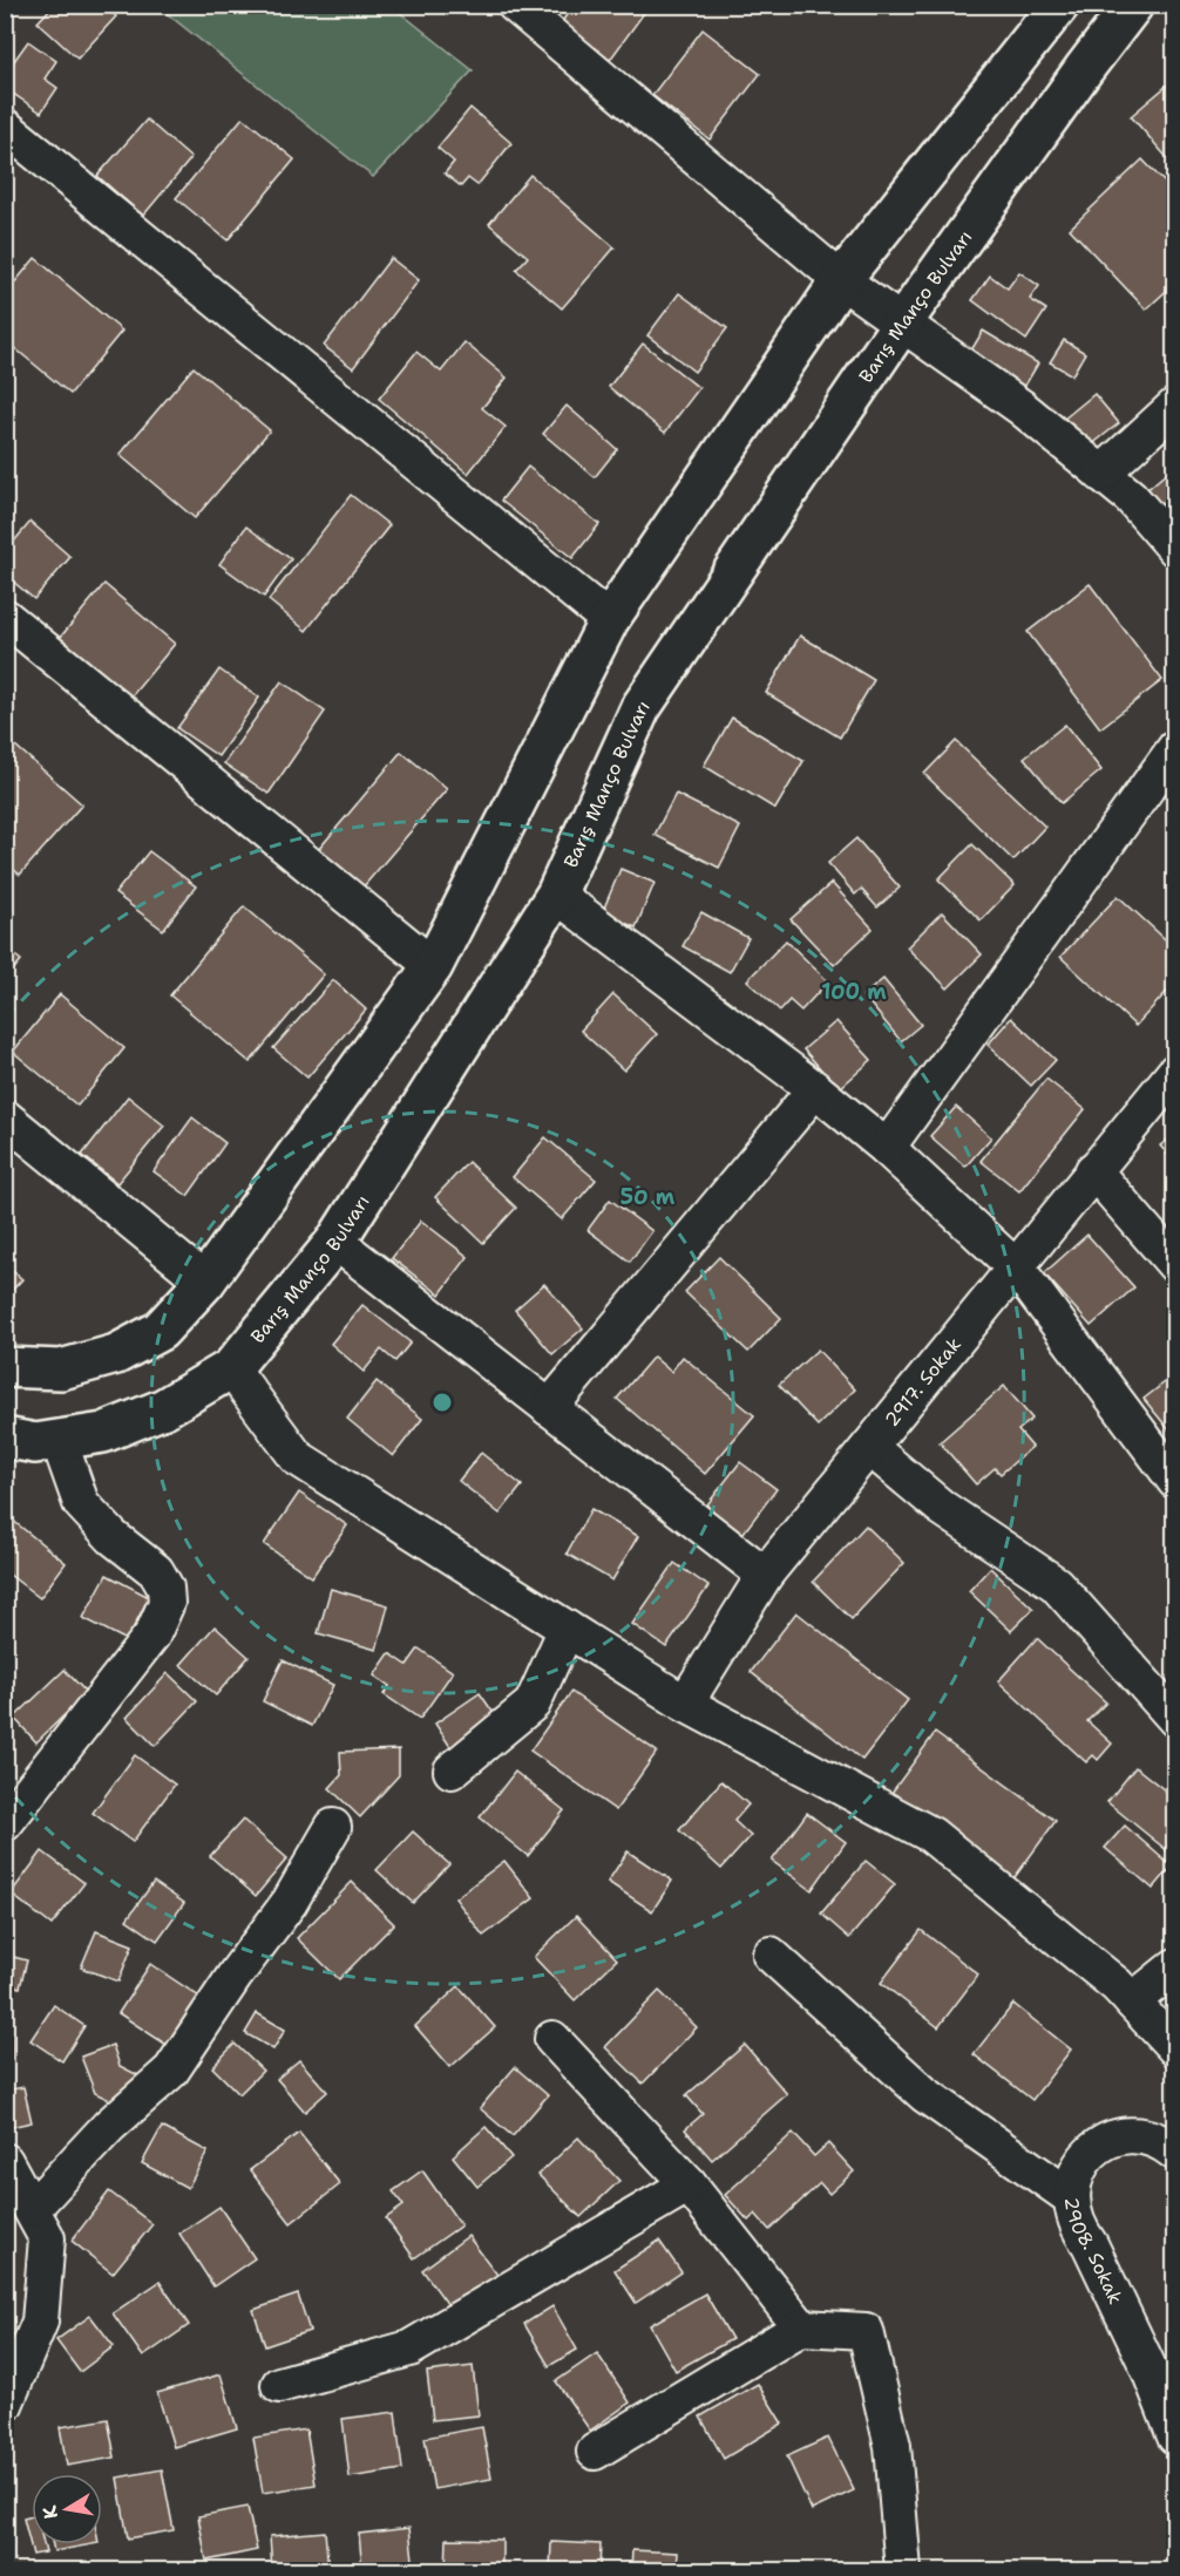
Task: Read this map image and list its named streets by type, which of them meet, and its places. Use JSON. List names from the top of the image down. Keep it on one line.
{"streets":{"main road":["Barış Manço Bulvarı"],"street":["2917. Sokak","2908. Sokak"]},"north":"left","rings":["100 m","50 m"]}
